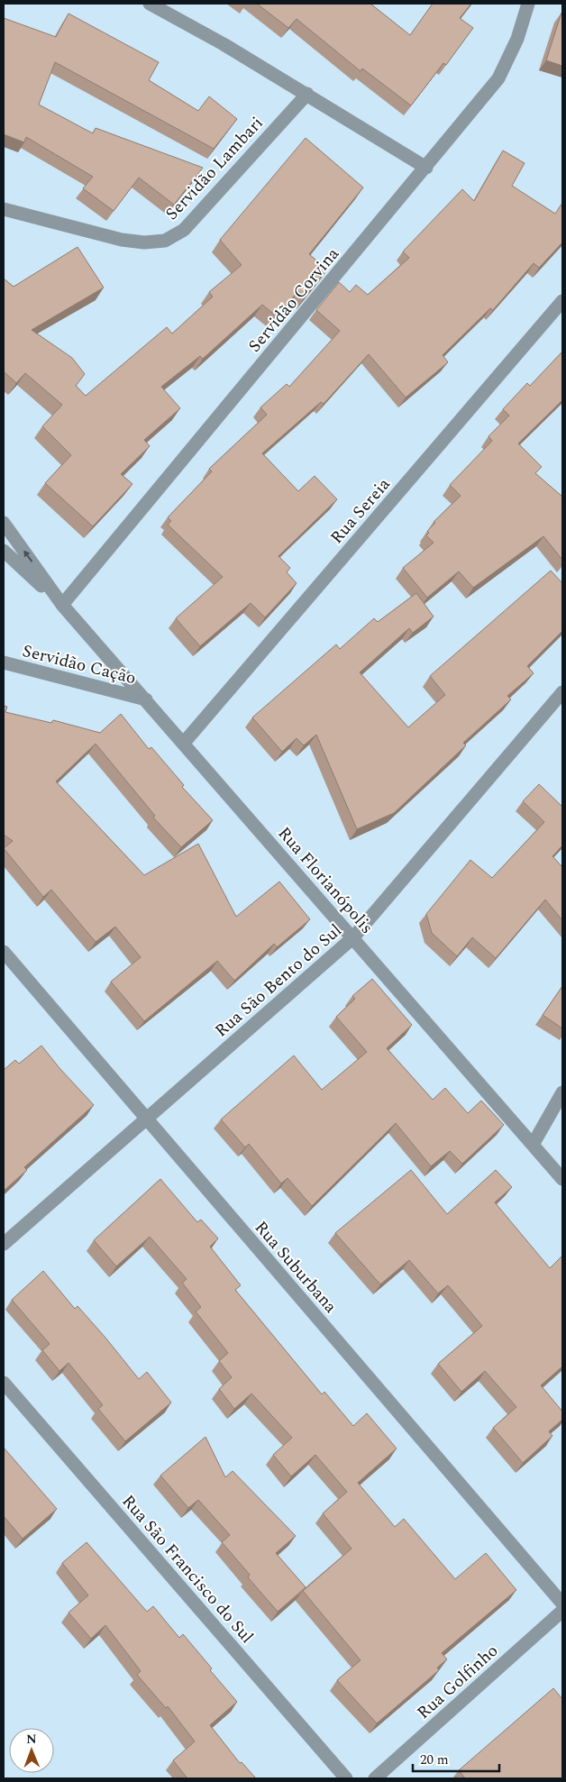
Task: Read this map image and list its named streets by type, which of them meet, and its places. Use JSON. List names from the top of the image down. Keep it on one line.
{"streets":{"street":["Servidão Lambari","Servidão Corvina","Rua Sereia","Servidão Cação","Rua Florianópolis","Rua São Bento do Sul","Rua Suburbana","Rua São Francisco do Sul","Rua Golfinho"]},"crossings":[["Servidão Corvina","Rua Florianópolis"],["Rua Sereia","Rua Florianópolis"],["Servidão Cação","Rua Florianópolis"],["Rua Florianópolis","Rua São Bento do Sul"],["Rua São Bento do Sul","Rua Suburbana"]],"scale_bar":"20 m","north":"top"}
